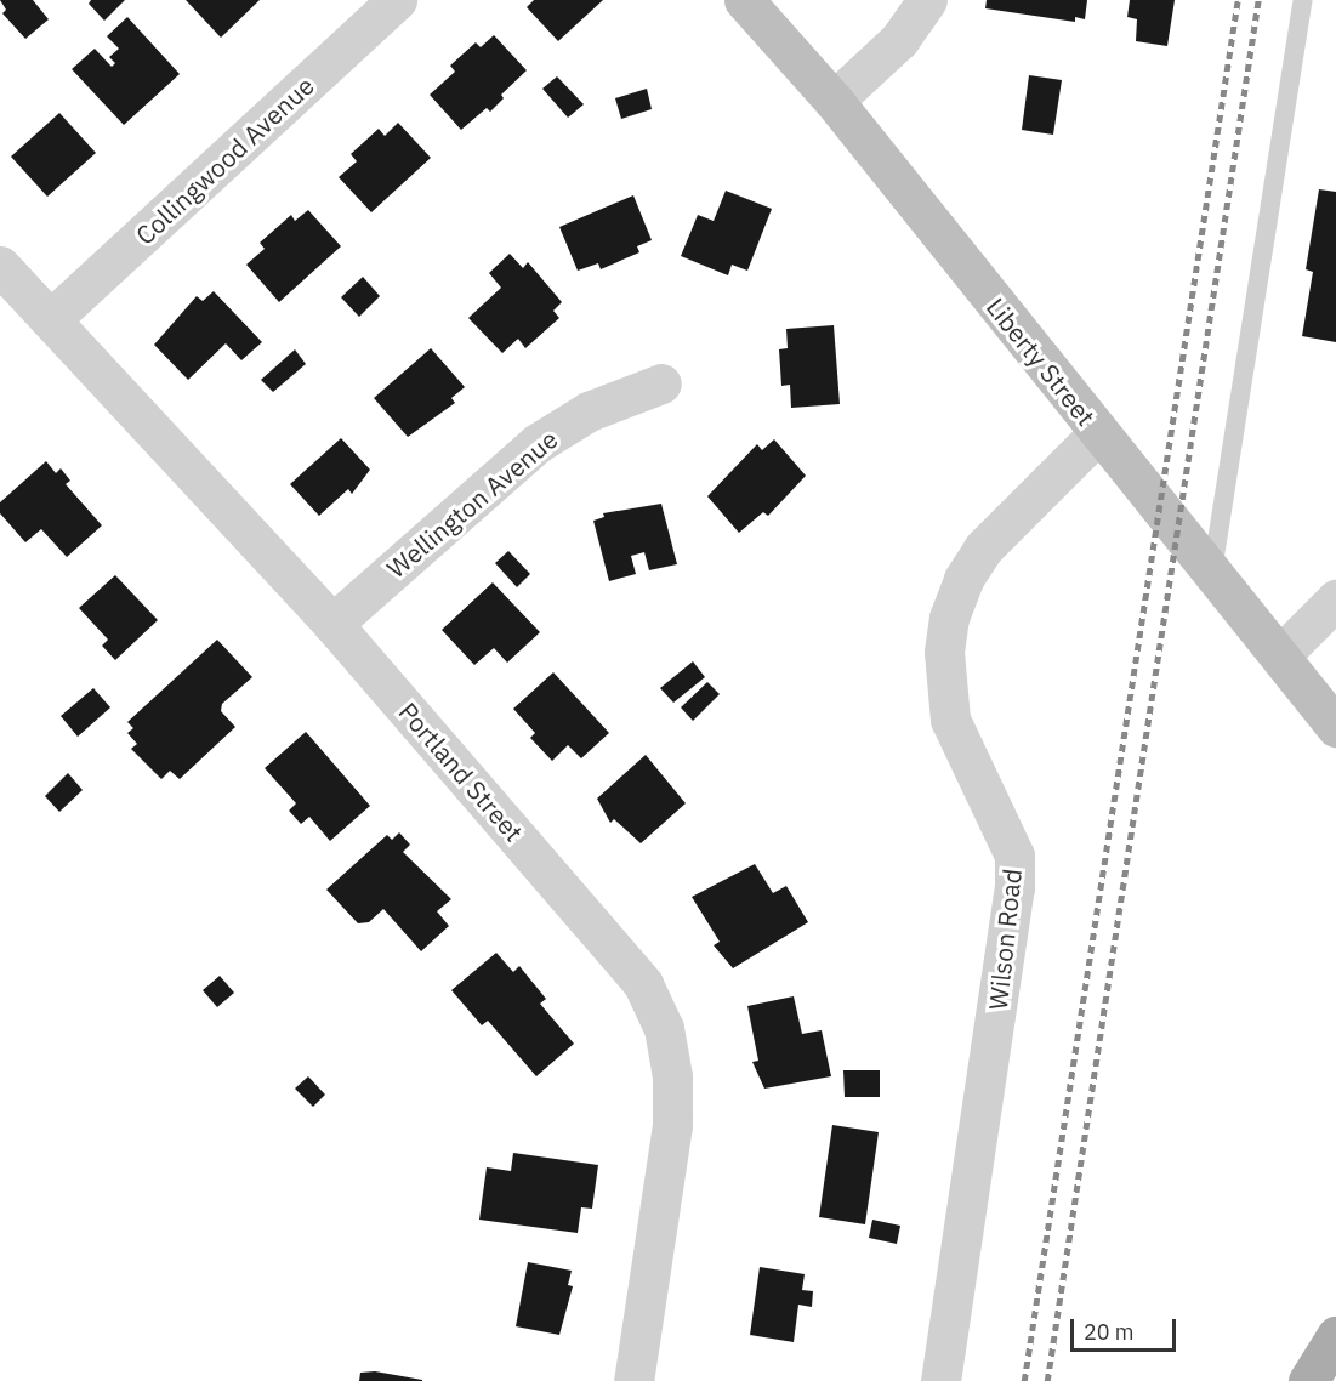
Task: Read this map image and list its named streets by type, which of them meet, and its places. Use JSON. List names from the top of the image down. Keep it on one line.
{"streets":{"main road":["Liberty Street"],"street":["Collingwood Avenue","Wellington Avenue","Portland Street","Wilson Road"]},"crossings":[["Collingwood Avenue","Portland Street"],["Liberty Street","Wilson Road"],["Wellington Avenue","Portland Street"]],"scale_bar":"20 m"}
